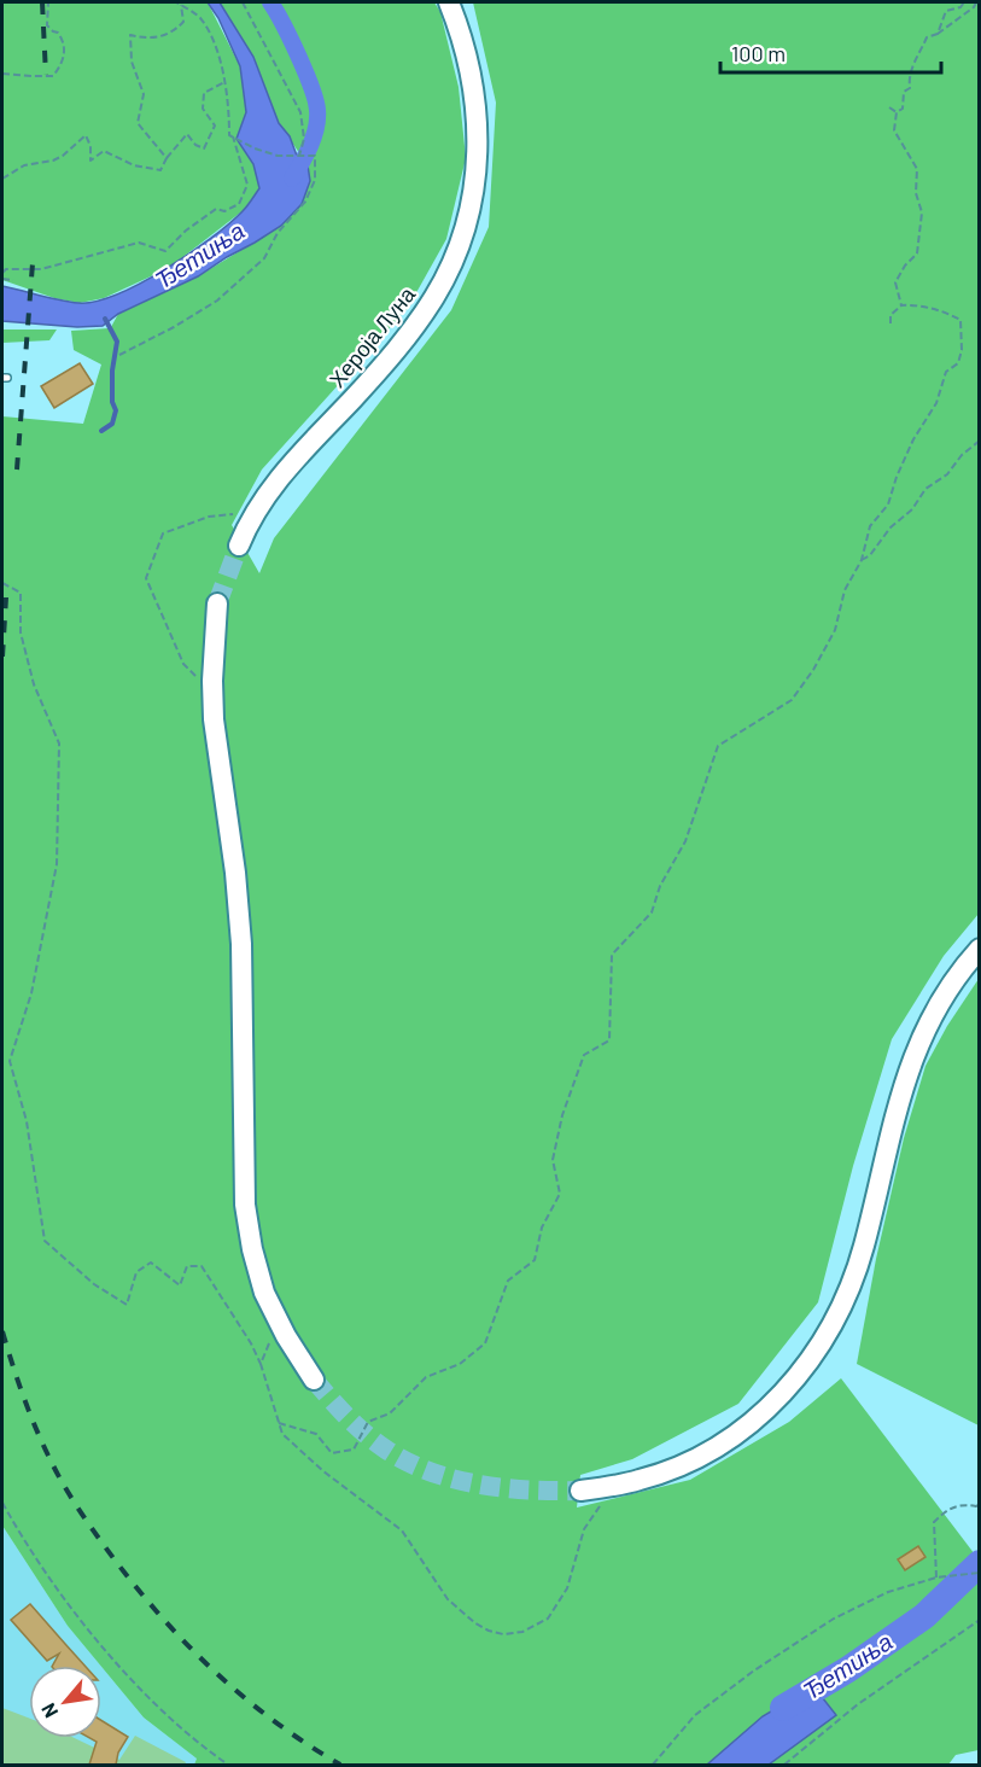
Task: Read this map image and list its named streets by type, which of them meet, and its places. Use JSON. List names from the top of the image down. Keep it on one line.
{"streets":{"main road":["Хероја Луна"]},"water":["Ђетиња"],"scale_bar":"100 m","north":"bottom left"}
